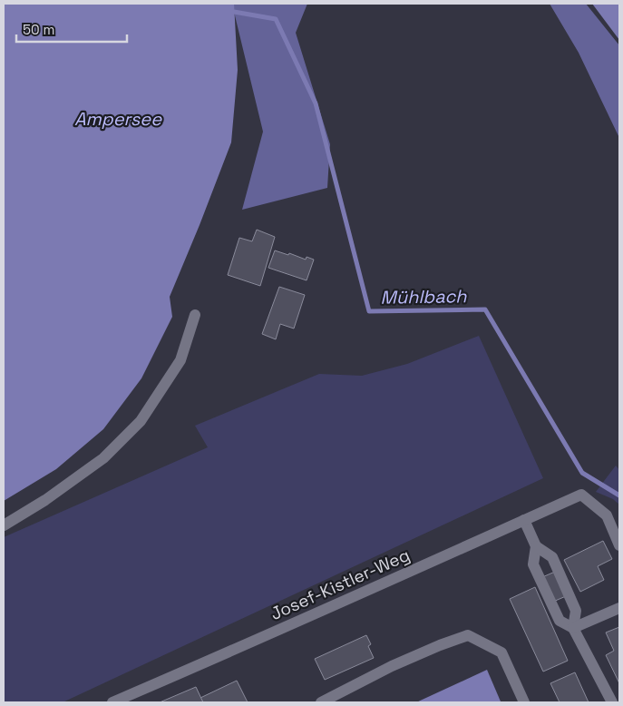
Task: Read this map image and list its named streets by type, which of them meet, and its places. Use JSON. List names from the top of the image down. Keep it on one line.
{"streets":{"street":["Josef-Kistler-Weg"]},"water":["Ampersee","Mühlbach"],"scale_bar":"50 m"}
